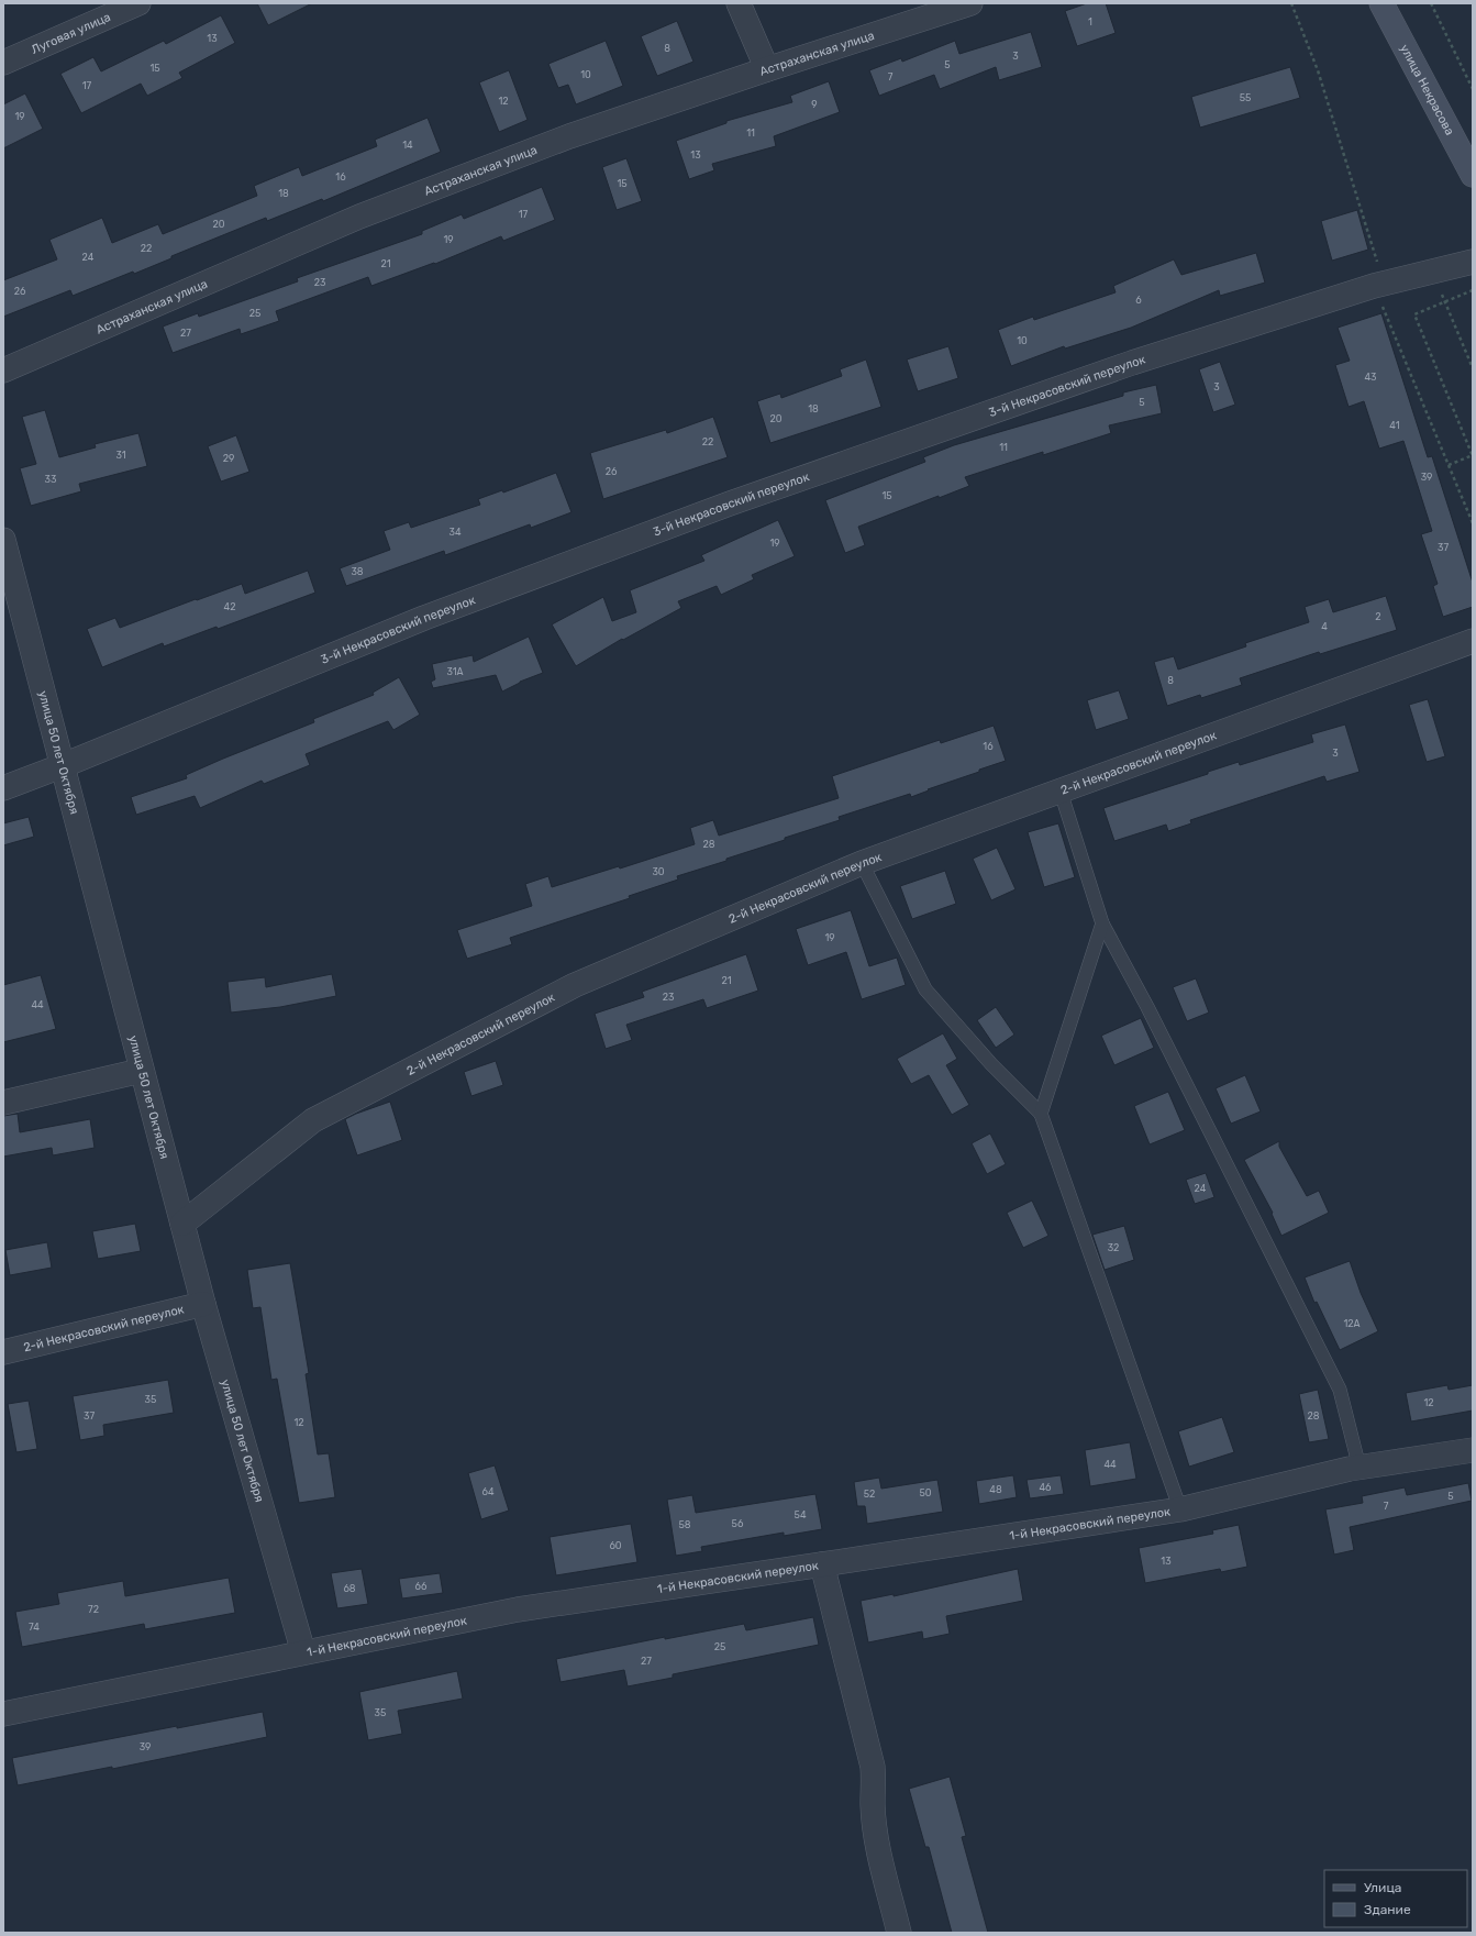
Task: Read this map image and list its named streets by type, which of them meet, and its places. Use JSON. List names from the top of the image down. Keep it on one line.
{"streets":{"street":["Луговая улица","Астраханская улица","улица Некрасова","3-й Некрасовский переулок","улица 50 лет Октября","2-й Некрасовский переулок","1-й Некрасовский переулок"]},"crossings":[["3-й Некрасовский переулок","улица 50 лет Октября"],["улица 50 лет Октября","2-й Некрасовский переулок"],["улица 50 лет Октября","1-й Некрасовский переулок"]],"house_numbers":["1","13","8","3","5","15","10","7","17","55","12","9","19","11","14","13","16","15","18","17","20","19","22","24","21","23","26","6","25","27","10","43","3","5","18","20","41","22","11","31","29","26","39","33","15","34","19","37","38","42","2","4","31А","8","16","3","28","30","19","21","23","44","24","32","12А","35","12","37","28","12","44","46","48","64","50","52","5","7","54","56","58","60","13","66","68","72","74","25","27","35","39"],"legend":["Улица","Здание"]}
